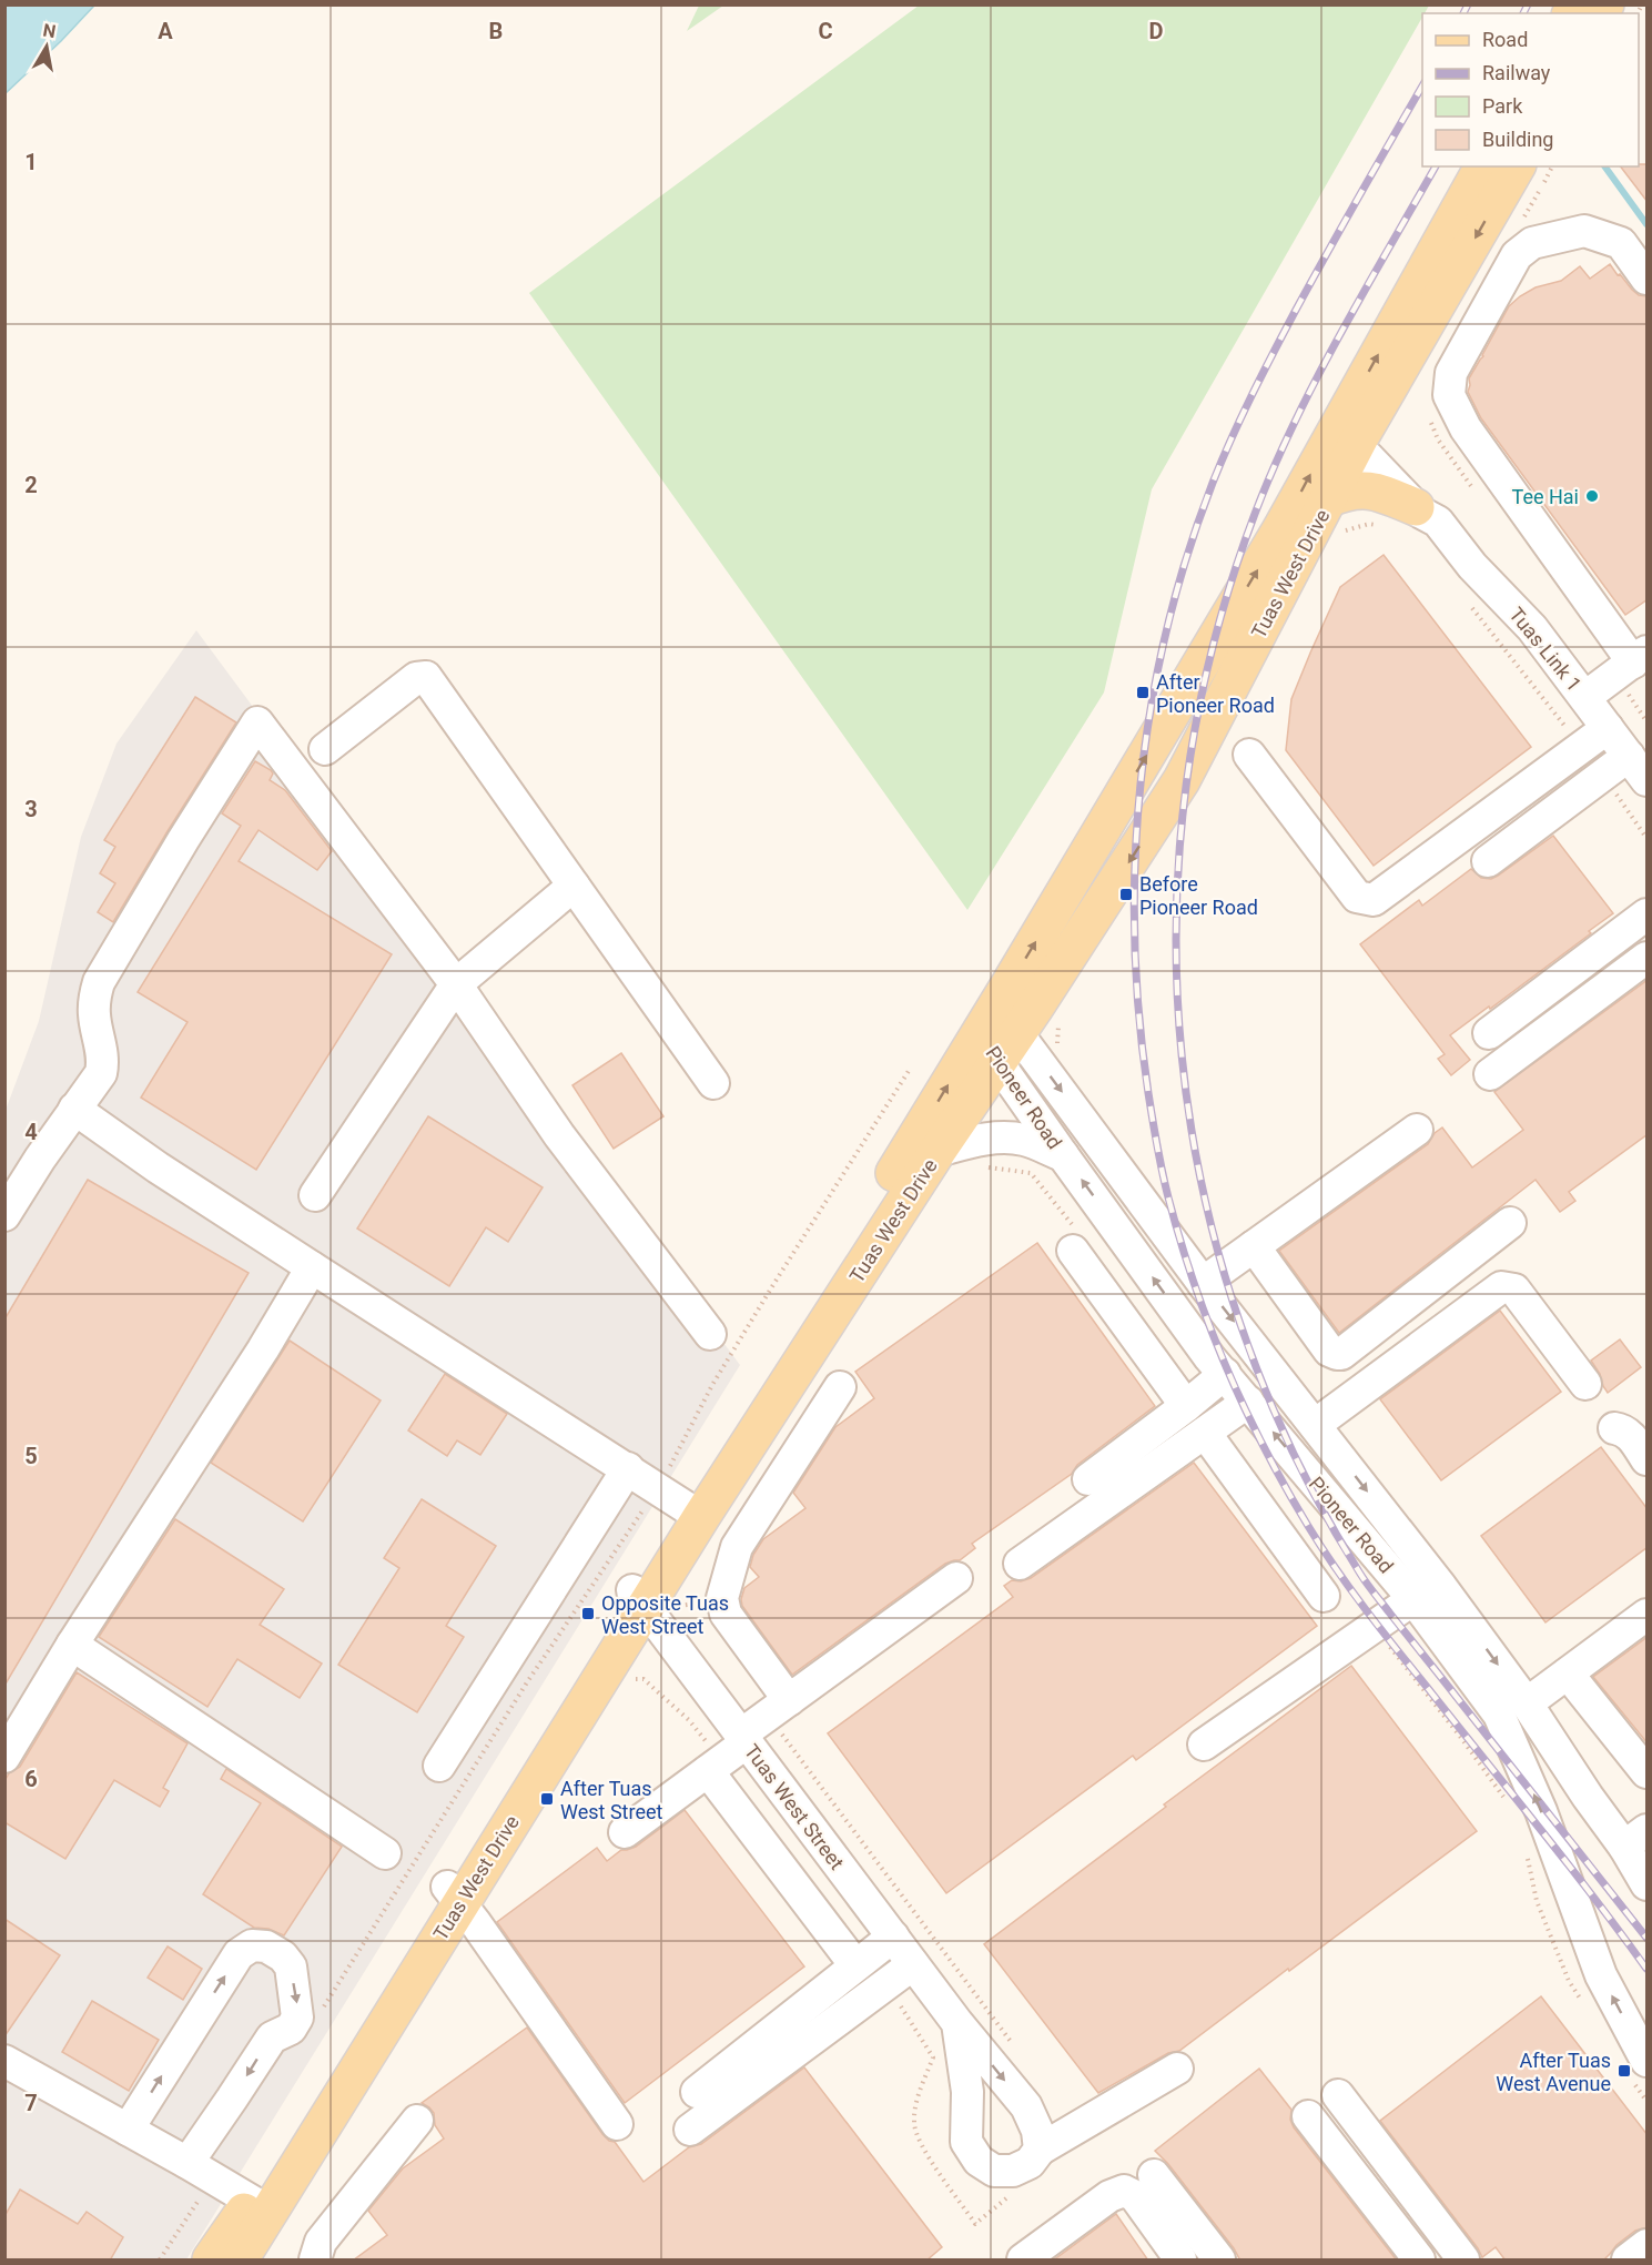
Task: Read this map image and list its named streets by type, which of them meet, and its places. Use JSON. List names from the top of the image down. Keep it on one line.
{"streets":{"main road":["Tuas West Drive"],"street":["Tuas Link 1","Pioneer Road","Tuas West Street"]},"crossings":[["Tuas West Drive","Tuas Link 1"],["Tuas West Drive","Pioneer Road"],["Tuas West Drive","Tuas West Street"]],"places":{"other":["Tee Hai"],"transit":["After Pioneer Road","Before Pioneer Road","Opposite Tuas West Street","After Tuas West Street","After Tuas West Avenue"]},"legend":["Road","Railway","Park","Building"],"north":"top","grid":{"columns":["A","B","C","D"],"rows":["1","2","3","4","5","6","7"]}}
